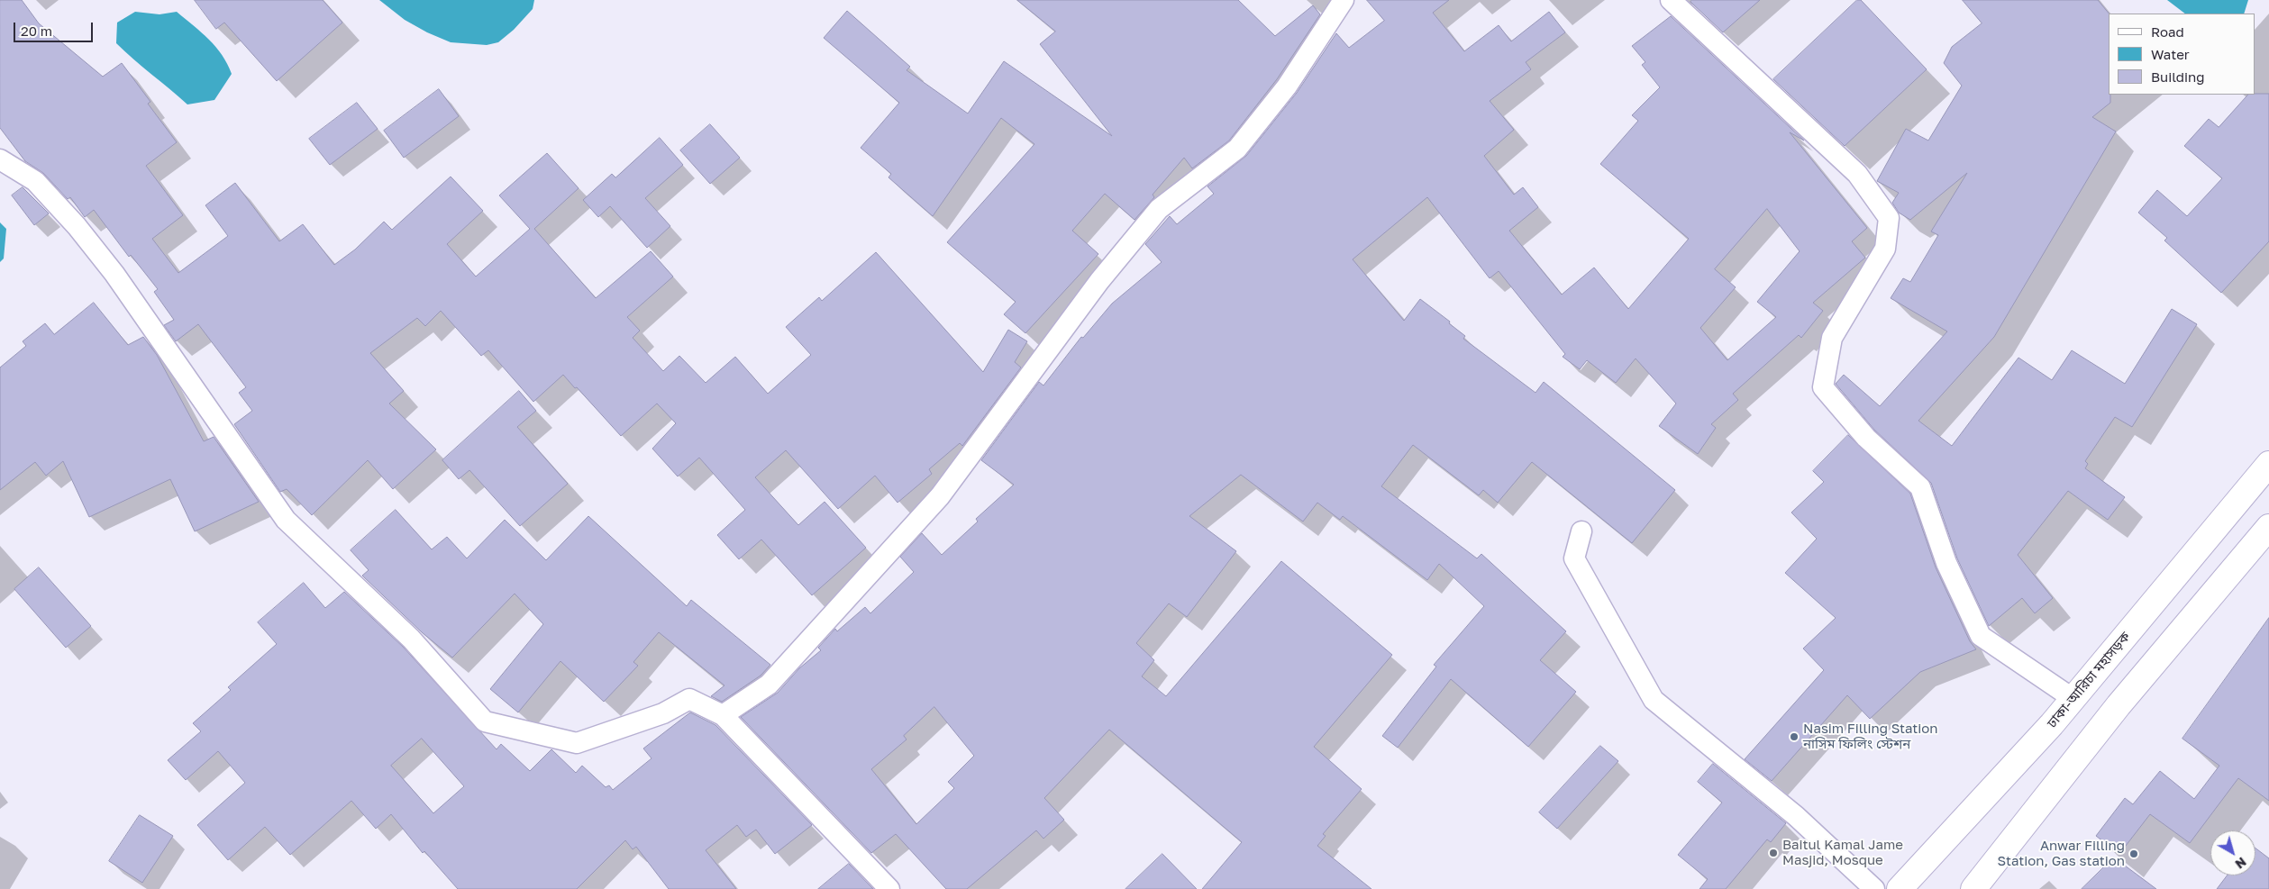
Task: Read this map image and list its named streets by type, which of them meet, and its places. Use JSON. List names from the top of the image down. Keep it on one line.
{"streets":{"highway":["ঢাকা-আরিচা মহাসড়ক"]},"places":["Nasim Filling Station নাসিম ফিলিং স্টেশন","Baitul Kamal Jame Masjid, Mosque","Anwar Filling Station, Gas station"],"legend":["Road","Water","Building"],"scale_bar":"20 m","north":"bottom right"}
